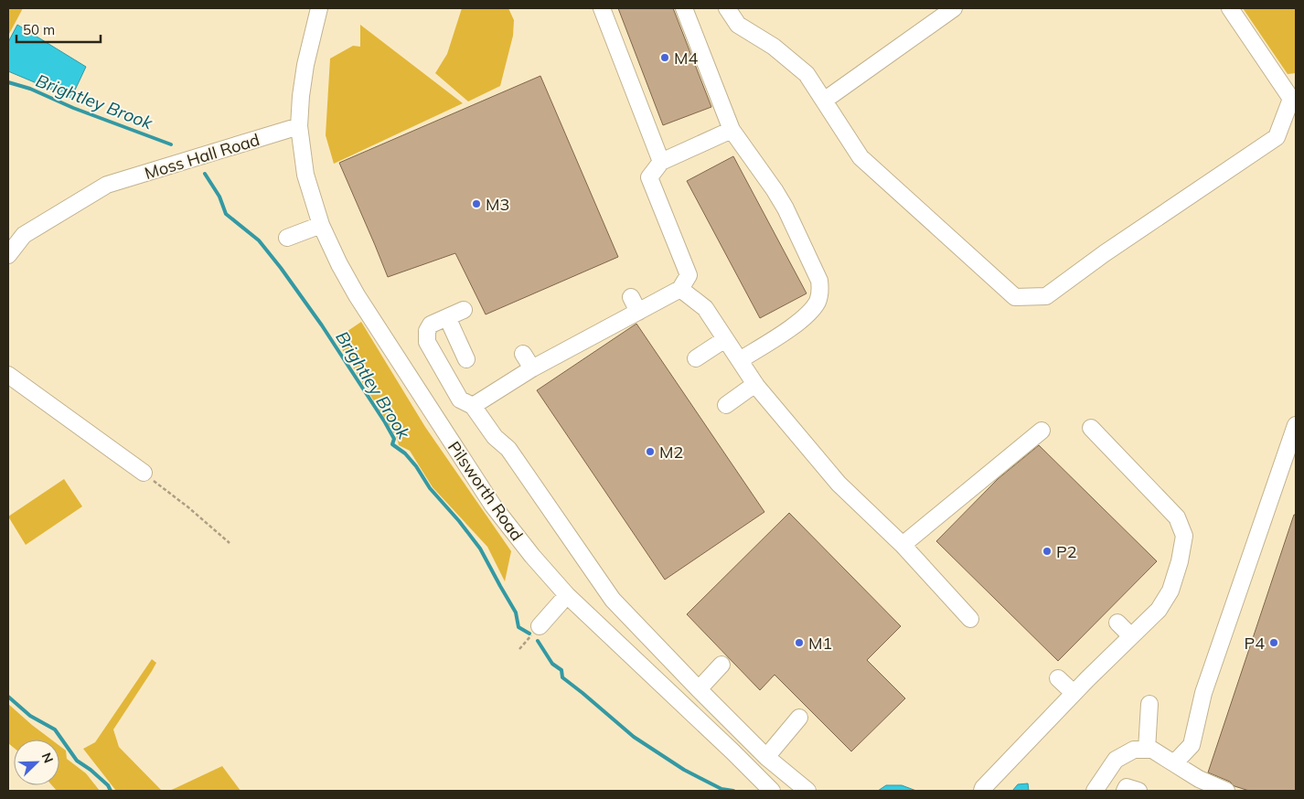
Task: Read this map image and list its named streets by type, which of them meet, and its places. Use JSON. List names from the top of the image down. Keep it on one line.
{"streets":{"street":["Moss Hall Road","Pilsworth Road"]},"crossings":[["Moss Hall Road","Pilsworth Road"]],"water":["Brightley Brook"],"places":["M4","M3","M2","P2","M1","P4"],"scale_bar":"50 m","north":"top right"}
